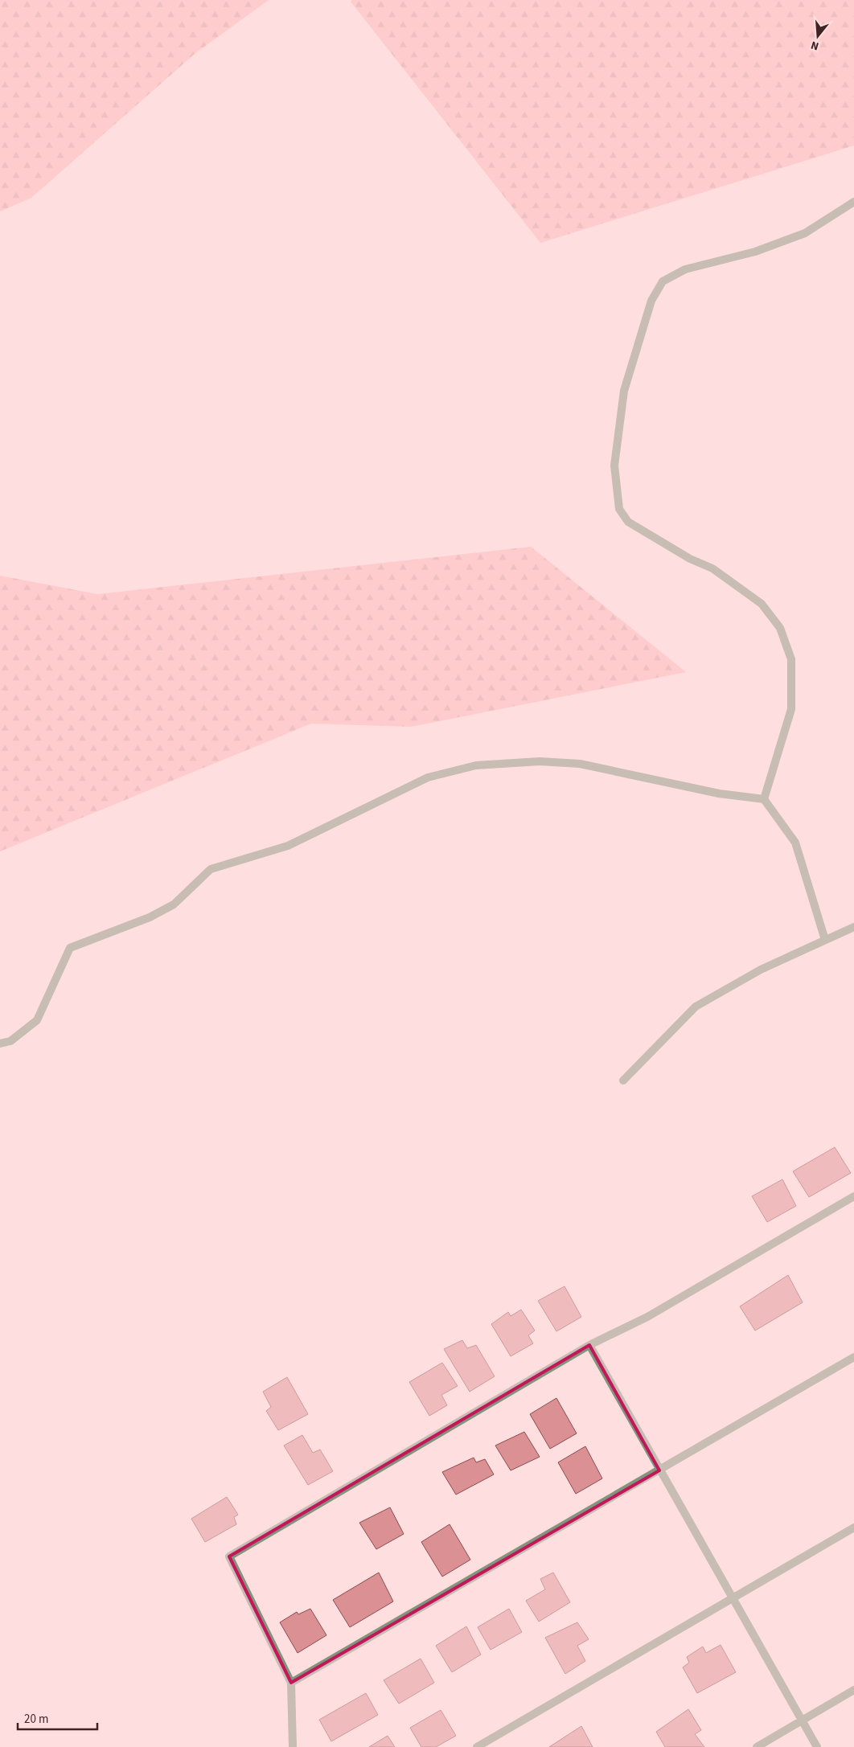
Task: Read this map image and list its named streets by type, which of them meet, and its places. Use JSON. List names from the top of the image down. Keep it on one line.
{"scale_bar":"20 m","north":"bottom"}
